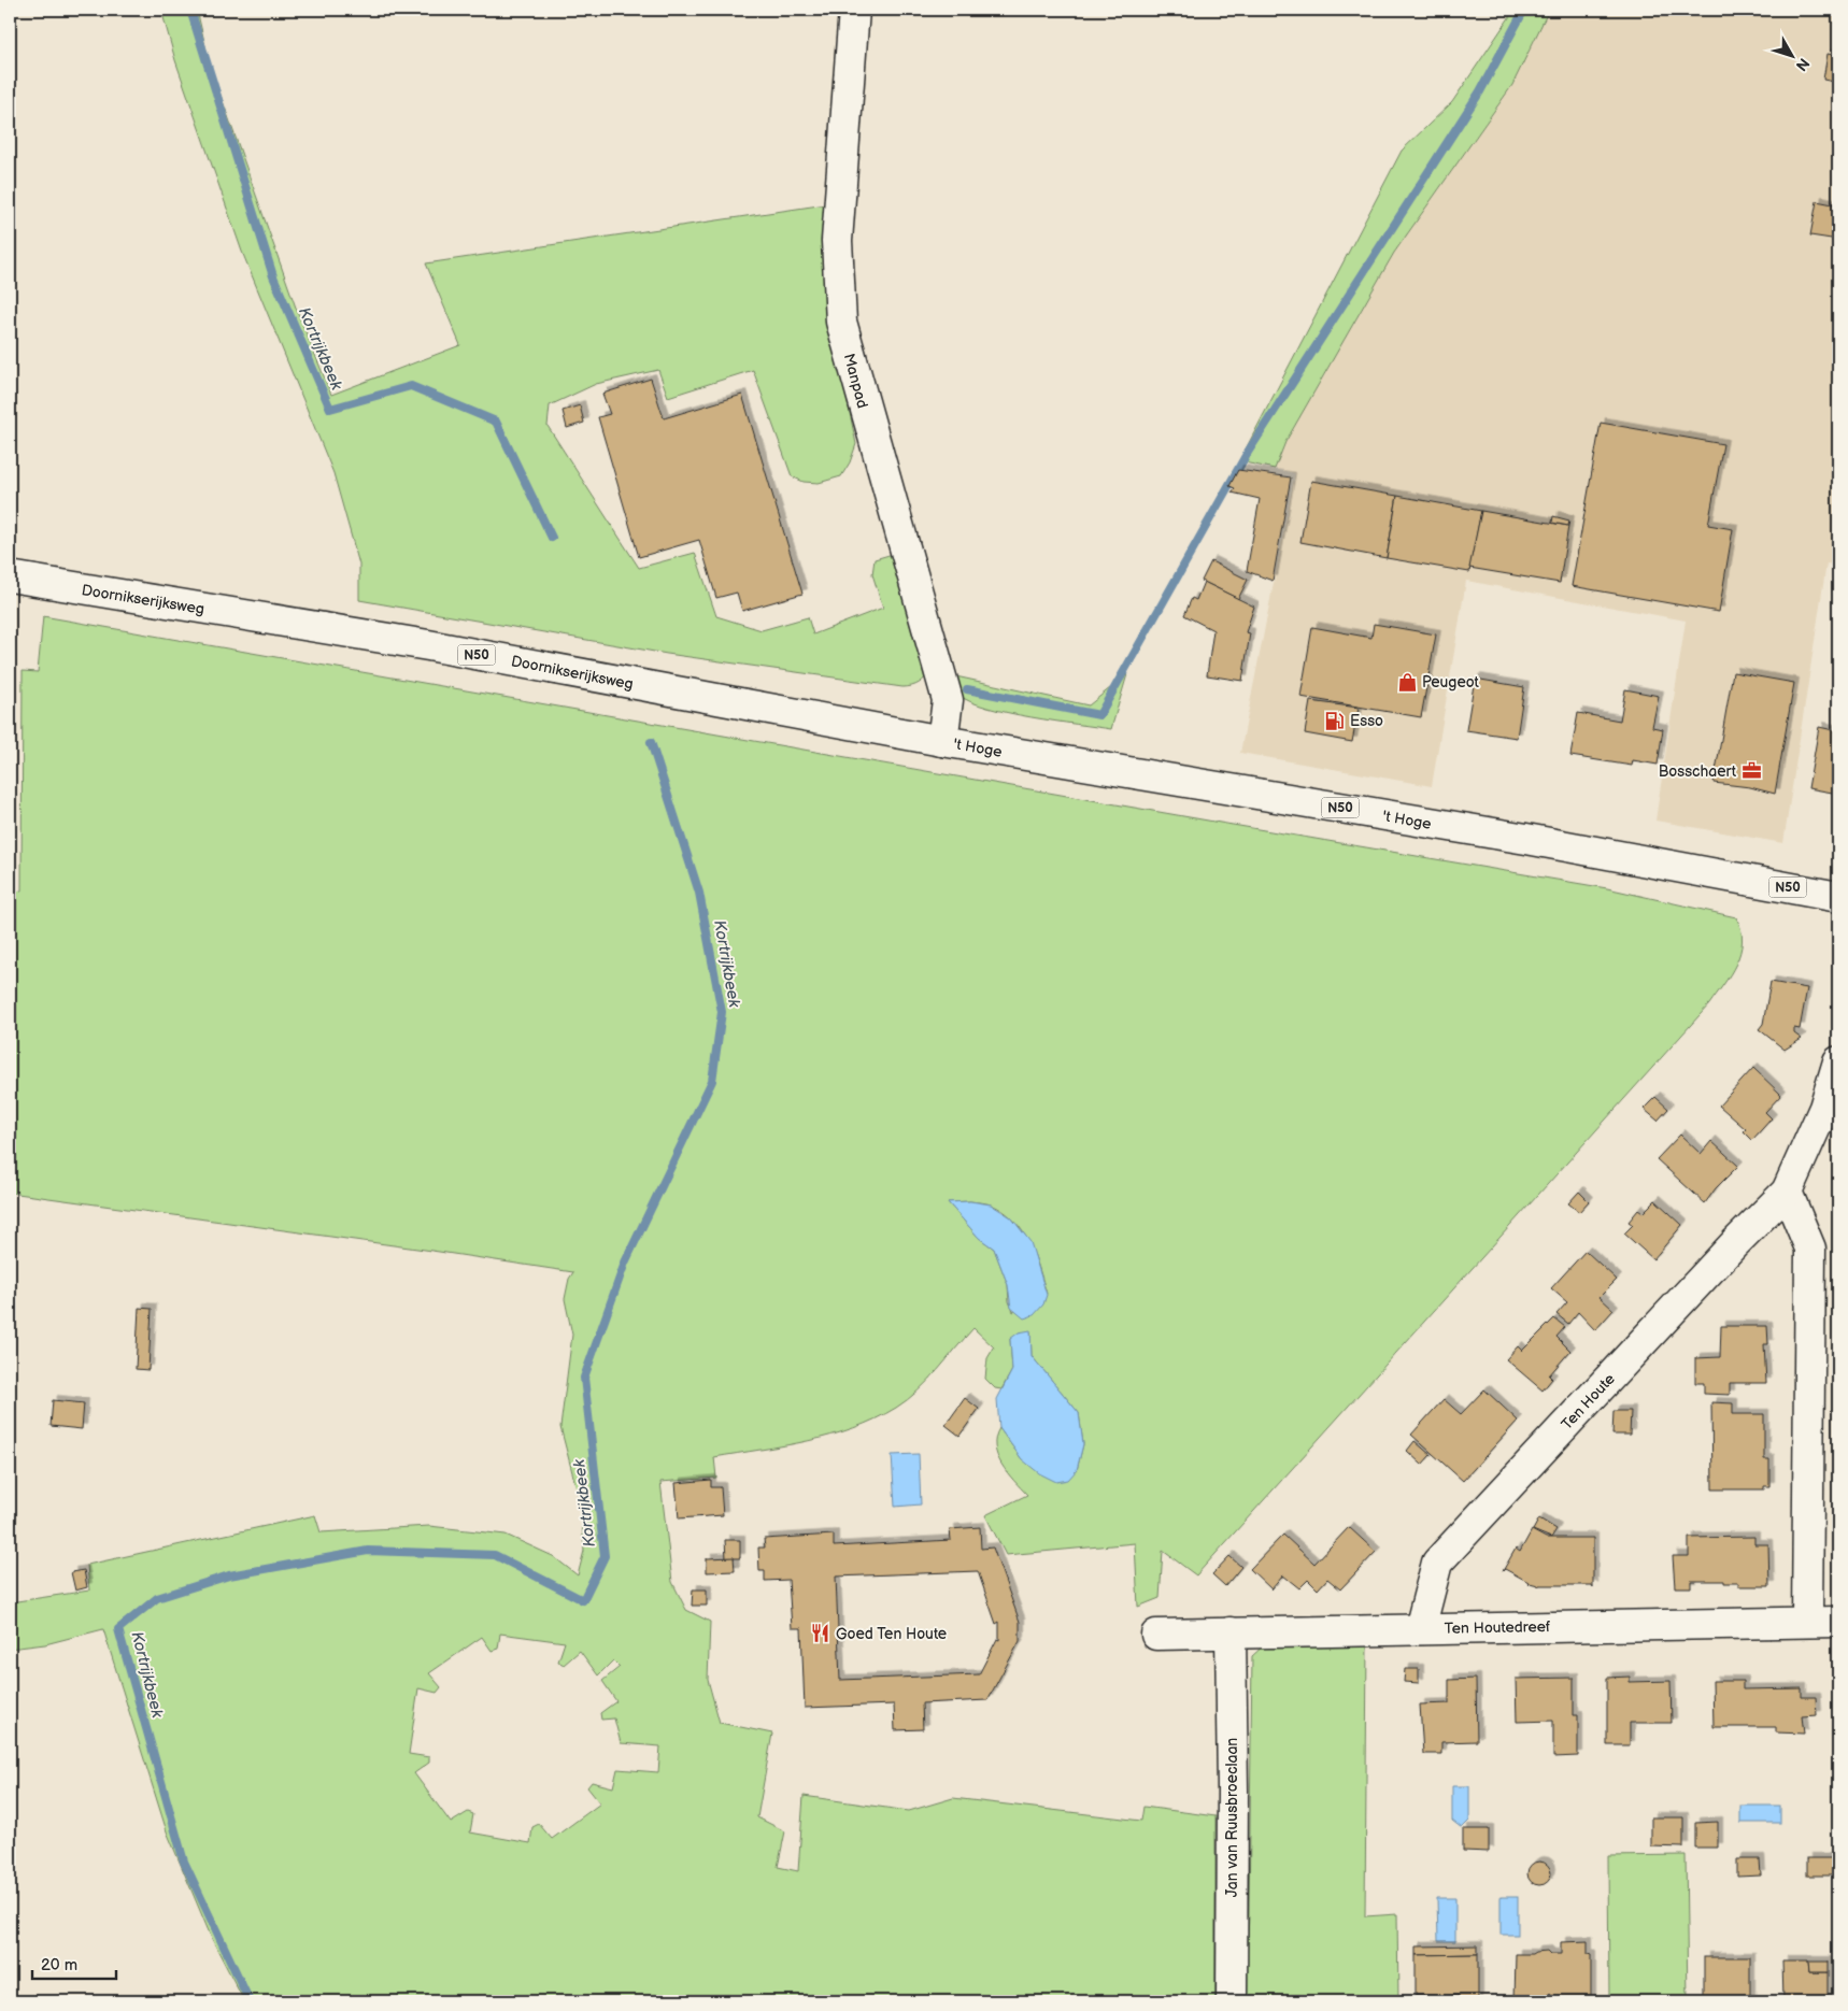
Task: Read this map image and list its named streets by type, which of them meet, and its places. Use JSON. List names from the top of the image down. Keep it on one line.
{"streets":{"street":["Manpad","Doornikserijksweg","N50","'t Hoge","Ten Houte","Ten Houtedreef","Jan van Ruusbroeclaan"]},"crossings":[["Manpad","Doornikserijksweg"],["Manpad","'t Hoge"],["Doornikserijksweg","'t Hoge"],["Ten Houte","Ten Houtedreef"],["Ten Houtedreef","Jan van Ruusbroeclaan"]],"water":["Kortrijkbeek"],"places":{"shop":["Peugeot"],"fuel station":["Esso"],"office":["Bosschaert"],"restaurant":["Goed Ten Houte"]},"scale_bar":"20 m","north":"bottom right"}
